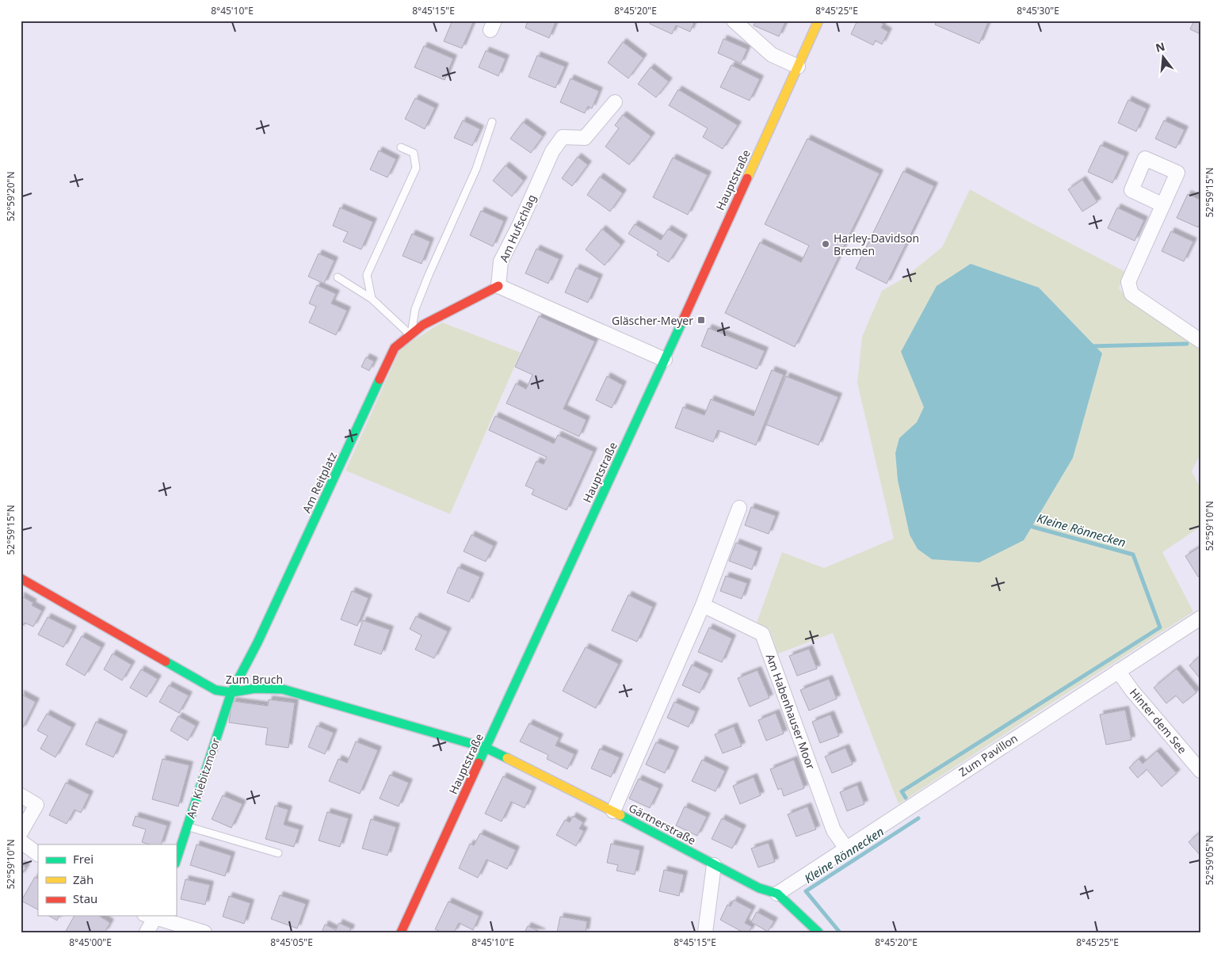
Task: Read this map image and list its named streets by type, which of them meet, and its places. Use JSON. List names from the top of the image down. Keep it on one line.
{"streets":{"street":["Hauptstraße","Am Hufschlag","Am Reitplatz","Zum Bruch","Am Habenhauser Moor","Hinter dem See","Zum Pavillon","Am Kiebitzmoor","Gärtnerstraße"]},"crossings":[["Hauptstraße","Zum Bruch"],["Hauptstraße","Gärtnerstraße"],["Am Hufschlag","Am Reitplatz"],["Am Reitplatz","Zum Bruch"],["Am Reitplatz","Am Kiebitzmoor"],["Zum Bruch","Am Kiebitzmoor"],["Zum Bruch","Gärtnerstraße"],["Am Habenhauser Moor","Zum Pavillon"],["Hinter dem See","Zum Pavillon"],["Zum Pavillon","Gärtnerstraße"]],"water":["Kleine Rönnecken"],"places":{"other":["Harley-Davidson Bremen"],"transit":["Gläscher-Meyer"]},"legend":["Frei","Zäh","Stau"],"north":"top","coordinates":["8°45'10\"E","8°45'15\"E","8°45'20\"E","8°45'25\"E","8°45'30\"E","52°59'15\"N","52°59'20\"N","52°59'10\"N","52°59'05\"N","8°45'00\"E","8°45'05\"E"]}
